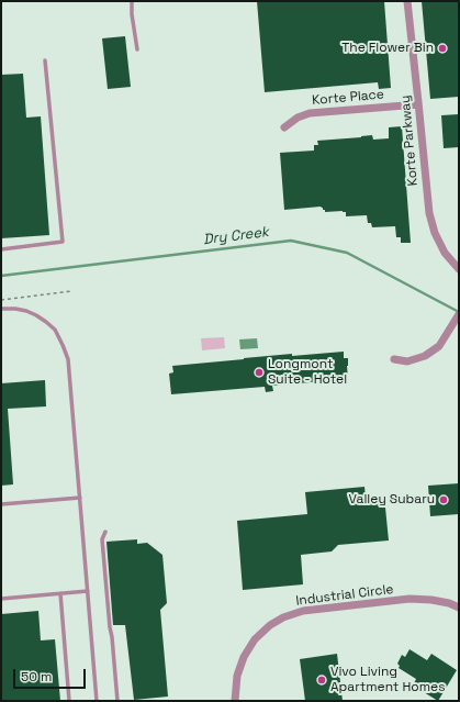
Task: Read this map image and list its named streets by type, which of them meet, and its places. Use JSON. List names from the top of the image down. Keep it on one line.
{"streets":{"street":["Korte Place","Korte Parkway","Industrial Circle"]},"crossings":[["Korte Place","Korte Parkway"]],"water":["Dry Creek"],"places":["The Flower Bin","Longmont Suite - Hotel","Valley Subaru","Vivo Living Apartment Homes"],"scale_bar":"50 m"}
